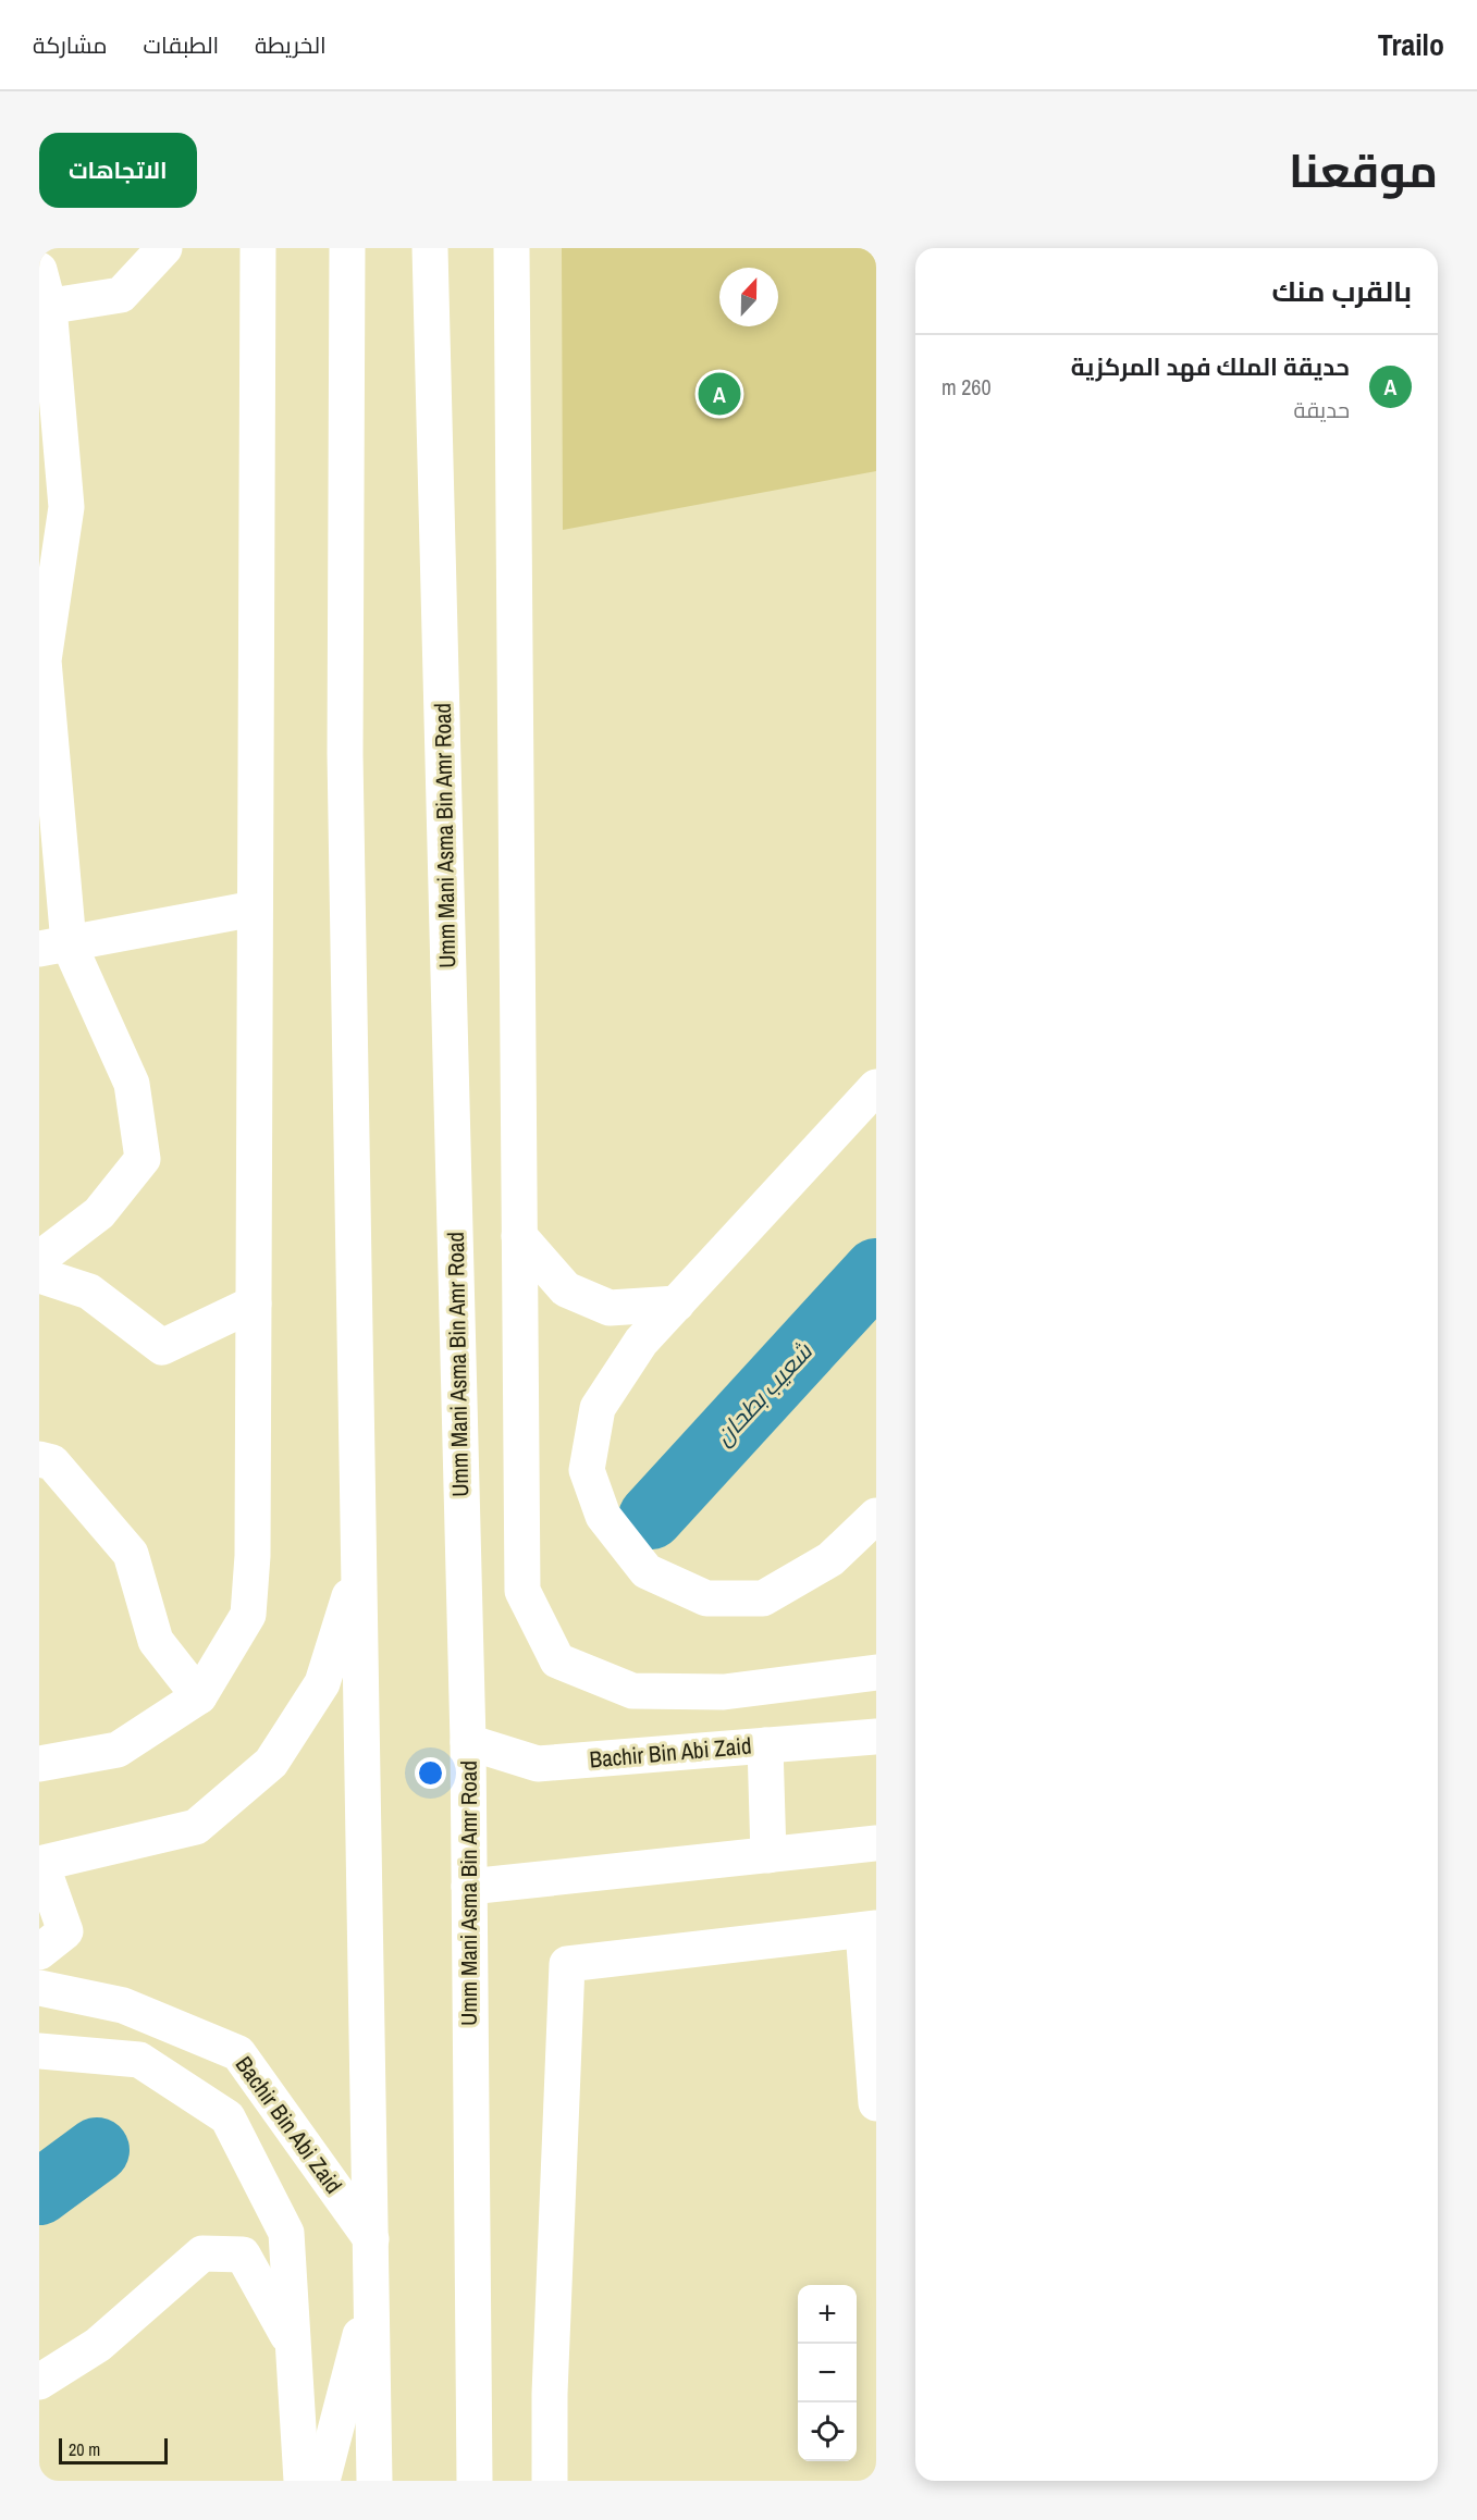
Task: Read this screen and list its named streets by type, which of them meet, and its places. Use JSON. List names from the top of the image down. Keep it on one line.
{"streets":{"street":["Umm Mani Asma Bin Amr Road","Bachir Bin Abi Zaid"]},"crossings":[["Umm Mani Asma Bin Amr Road","Bachir Bin Abi Zaid"]],"water":["شعيب بطحان"],"scale_bar":"20 m","north":"top","page":{"header":"Trailo","nav":["الخريطة","الطبقات","مشاركة"],"title":"موقعنا","buttons":"الاتجاهات","heading":"بالقرب منك","list":[{"mark":"A","name":"حدیقة الملك فهد المركزية","note":"حديقة","value":"260 m"}],"pins":"A","map_buttons":["+","−"],"scale":"20 m"}}
